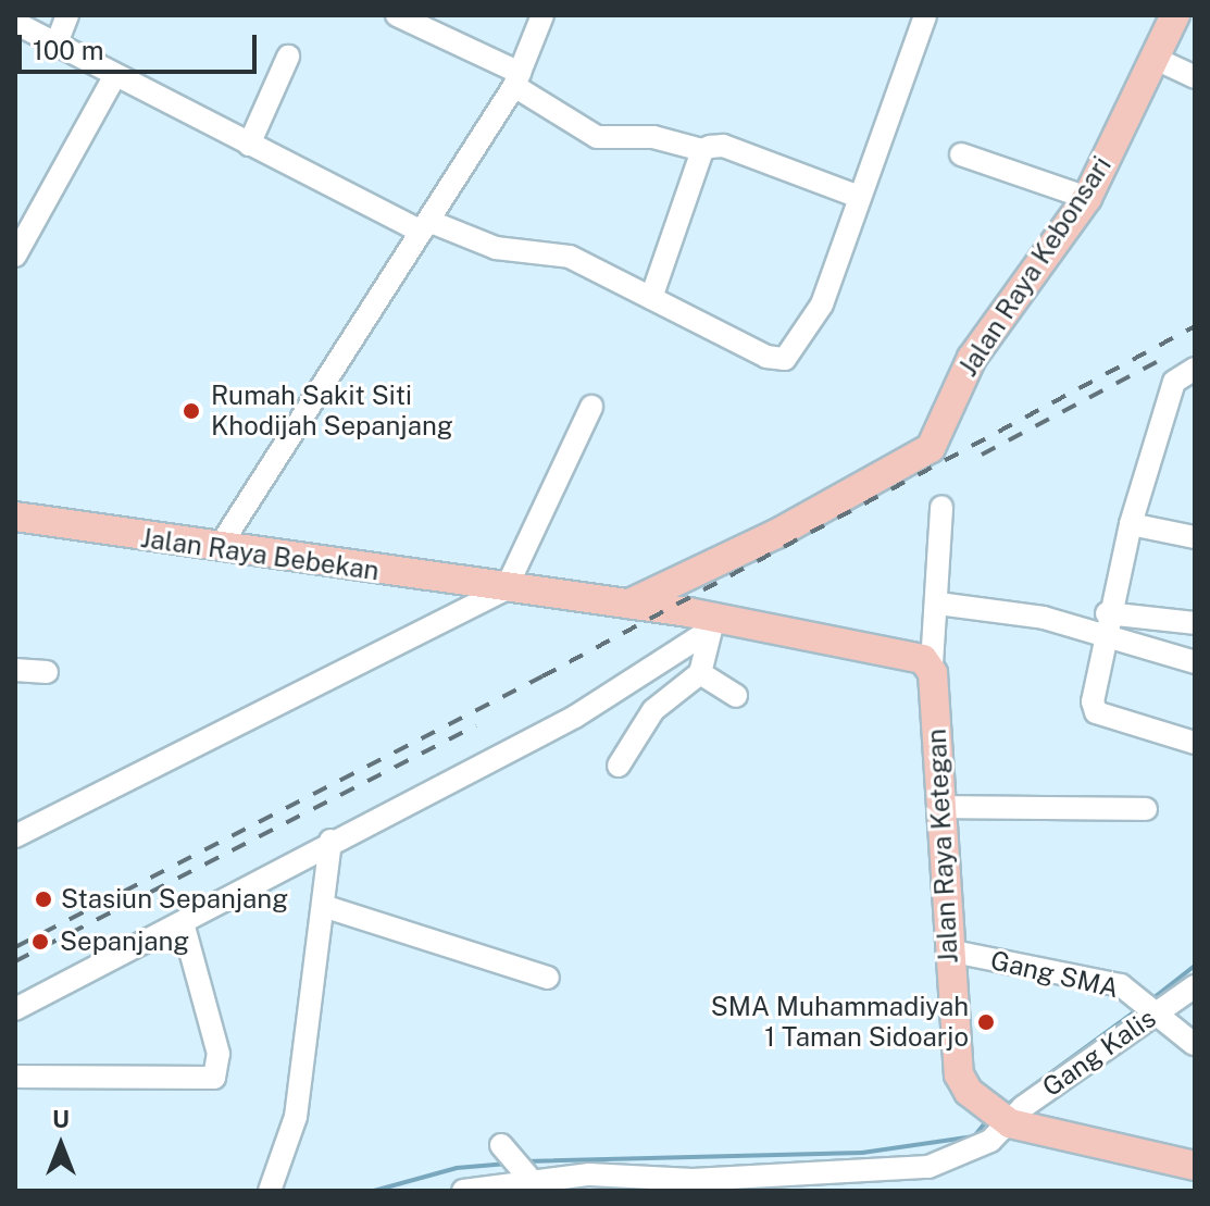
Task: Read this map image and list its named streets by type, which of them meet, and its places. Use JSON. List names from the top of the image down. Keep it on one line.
{"streets":{"main road":["Jalan Raya Kebonsari","Jalan Raya Bebekan","Jalan Raya Ketegan"],"street":["Gang SMA","Gang Kalis"]},"crossings":[["Jalan Raya Kebonsari","Jalan Raya Bebekan"],["Jalan Raya Ketegan","Gang SMA"],["Jalan Raya Ketegan","Gang Kalis"],["Gang SMA","Gang Kalis"]],"places":["Rumah Sakit Siti Khodijah Sepanjang","Stasiun Sepanjang","Sepanjang","SMA Muhammadiyah 1 Taman Sidoarjo"],"scale_bar":"100 m","north":"top"}
